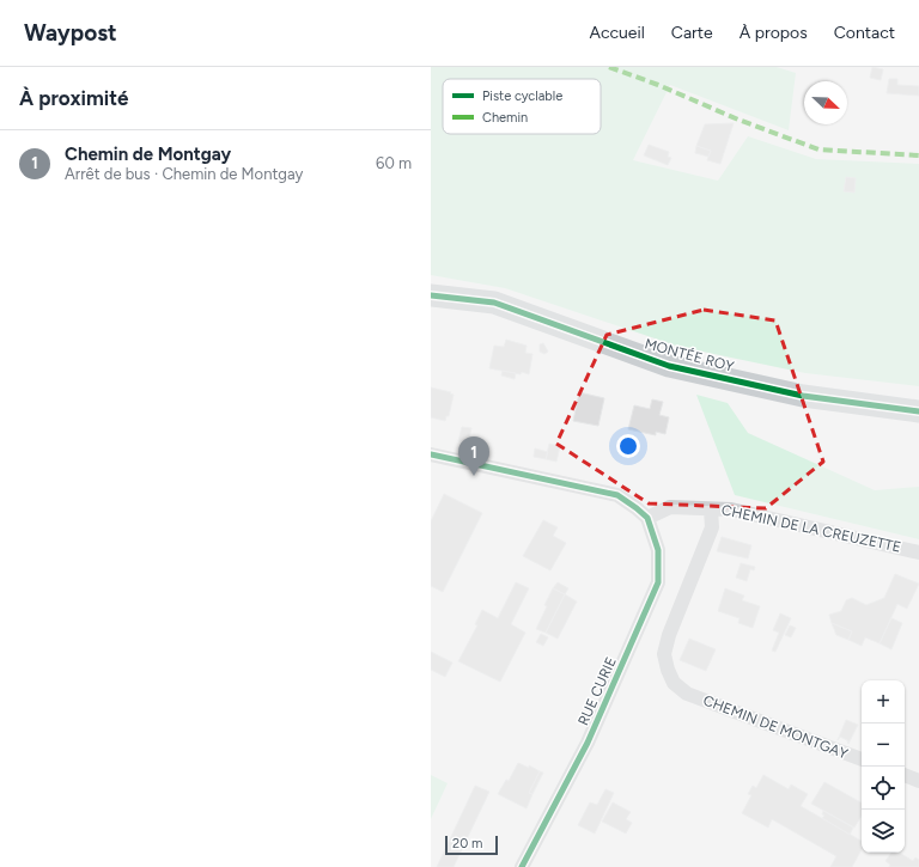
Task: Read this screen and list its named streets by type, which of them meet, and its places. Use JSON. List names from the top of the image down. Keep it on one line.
{"streets":{"main road":["MONTÉE ROY"],"street":["CHEMIN DE LA CREUZETTE","RUE CURIE","CHEMIN DE MONTGAY"]},"crossings":[["CHEMIN DE LA CREUZETTE","RUE CURIE"],["CHEMIN DE LA CREUZETTE","CHEMIN DE MONTGAY"]],"legend":["Piste cyclable","Chemin"],"scale_bar":"20 m","north":"bottom right","page":{"header":"Waypost","nav":["Accueil","Carte","À propos","Contact"],"heading":"À proximité","list":[{"mark":"1","name":"Chemin de Montgay","note":"Arrêt de bus · Chemin de Montgay","value":"60 m"}],"pins":"1","map_buttons":["+","−"],"scale":"20 m"}}
